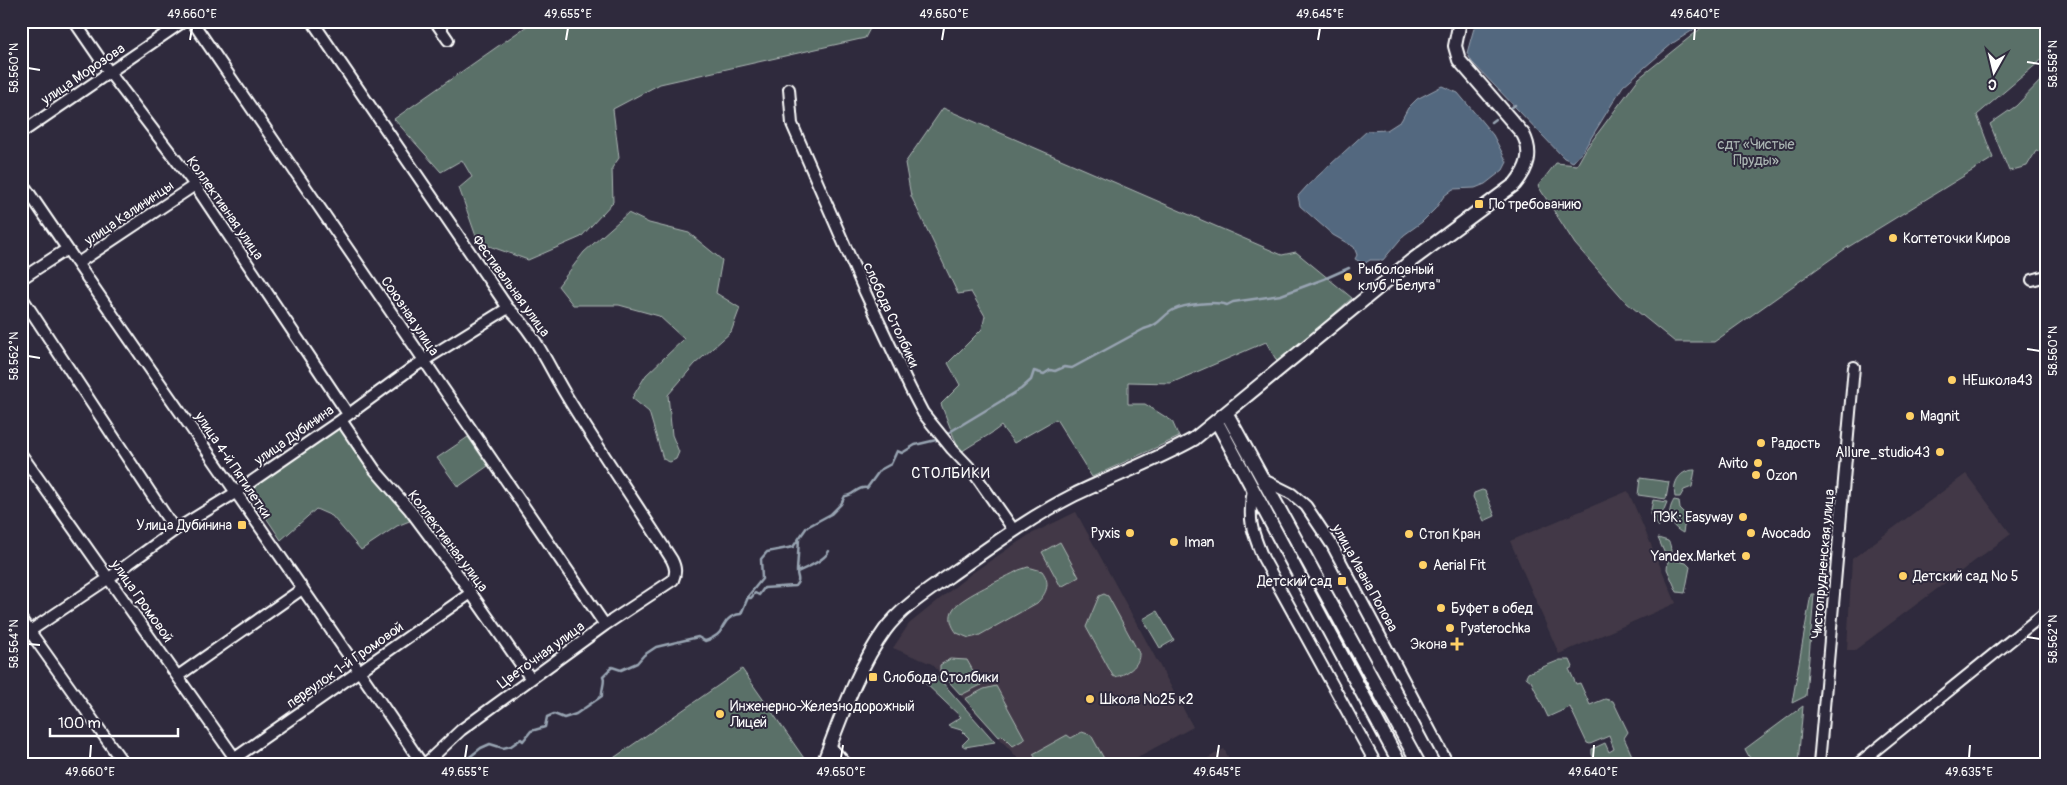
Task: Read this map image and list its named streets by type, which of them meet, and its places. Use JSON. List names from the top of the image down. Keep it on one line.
{"streets":{"street":["улица Морозова","Коллективная улица","улица Калининцы","Фестивальная улица","слобода Столбики","Союзная улица","улица Дубинина","улица 4-й Пятилетки","Чистопрудненская улица","улица Ивана Попова","улица Громовой","Цветочная улица","переулок 1-й Громовой"]},"crossings":[["улица Морозова","Коллективная улица"],["Коллективная улица","улица Калининцы"],["Коллективная улица","улица Дубинина"],["Коллективная улица","Цветочная улица"],["Коллективная улица","переулок 1-й Громовой"],["улица Калининцы","улица 4-й Пятилетки"],["Фестивальная улица","улица Дубинина"],["Фестивальная улица","Цветочная улица"],["Союзная улица","улица Дубинина"],["Союзная улица","Цветочная улица"],["улица Дубинина","улица 4-й Пятилетки"],["улица Дубинина","улица Громовой"],["улица 4-й Пятилетки","Цветочная улица"],["улица 4-й Пятилетки","переулок 1-й Громовой"],["улица Громовой","переулок 1-й Громовой"]],"districts":["СТОЛБИКИ"],"parks":["сдт «Чистые Пруды»"],"places":{"transit":["По требованию","Улица Дубинина","Детский сад","Слобода Столбики"],"other":["Когтеточки Киров","Рыболовный клуб \"Белуга\"","НЕшкола43","Magnit","Радость","Allure_studio43","Avito","Ozon","ПЭК: Easyway","Pyxis","Avocado","Стоп Кран","Iman","Yandex.Market","Aerial Fit","Детский сад № 5","Буфет в обед","Pyaterochka","Школа №25 к2","Инженерно-Железнодорожный Лицей"],"health":["Экона"]},"scale_bar":"100 m","north":"bottom","coordinates":["49.660°E","49.655°E","49.650°E","49.645°E","49.640°E","58.558°N","58.560°N","58.562°N","58.564°N","49.635°E"]}
